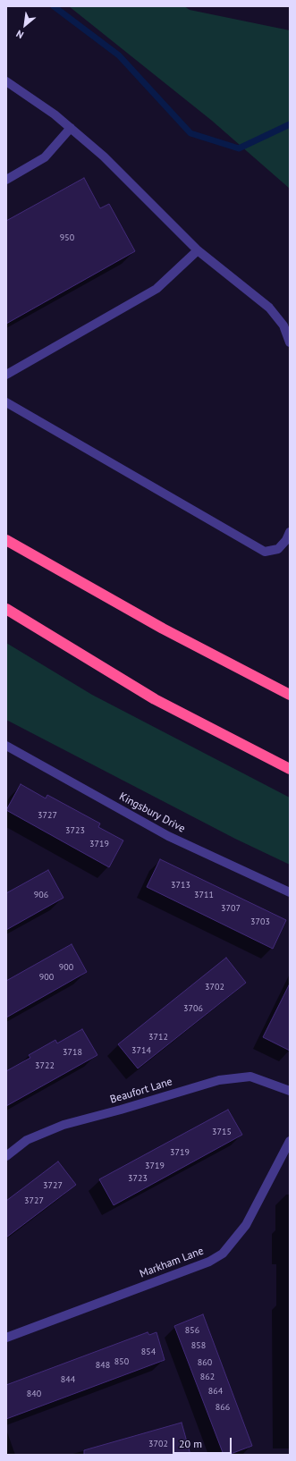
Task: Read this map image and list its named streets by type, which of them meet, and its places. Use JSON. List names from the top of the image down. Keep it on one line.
{"streets":{"street":["Kingsbury Drive","Beaufort Lane","Markham Lane"]},"house_numbers":["950","3727","3723","3719","3713","906","3711","3707","3703","900","900","3702","3706","3712","3714","3718","3722","3715","3719","3719","3723","3727","3727","856","858","854","850","860","848","862","844","864","840","866","3702"],"scale_bar":"20 m","north":"bottom left"}
